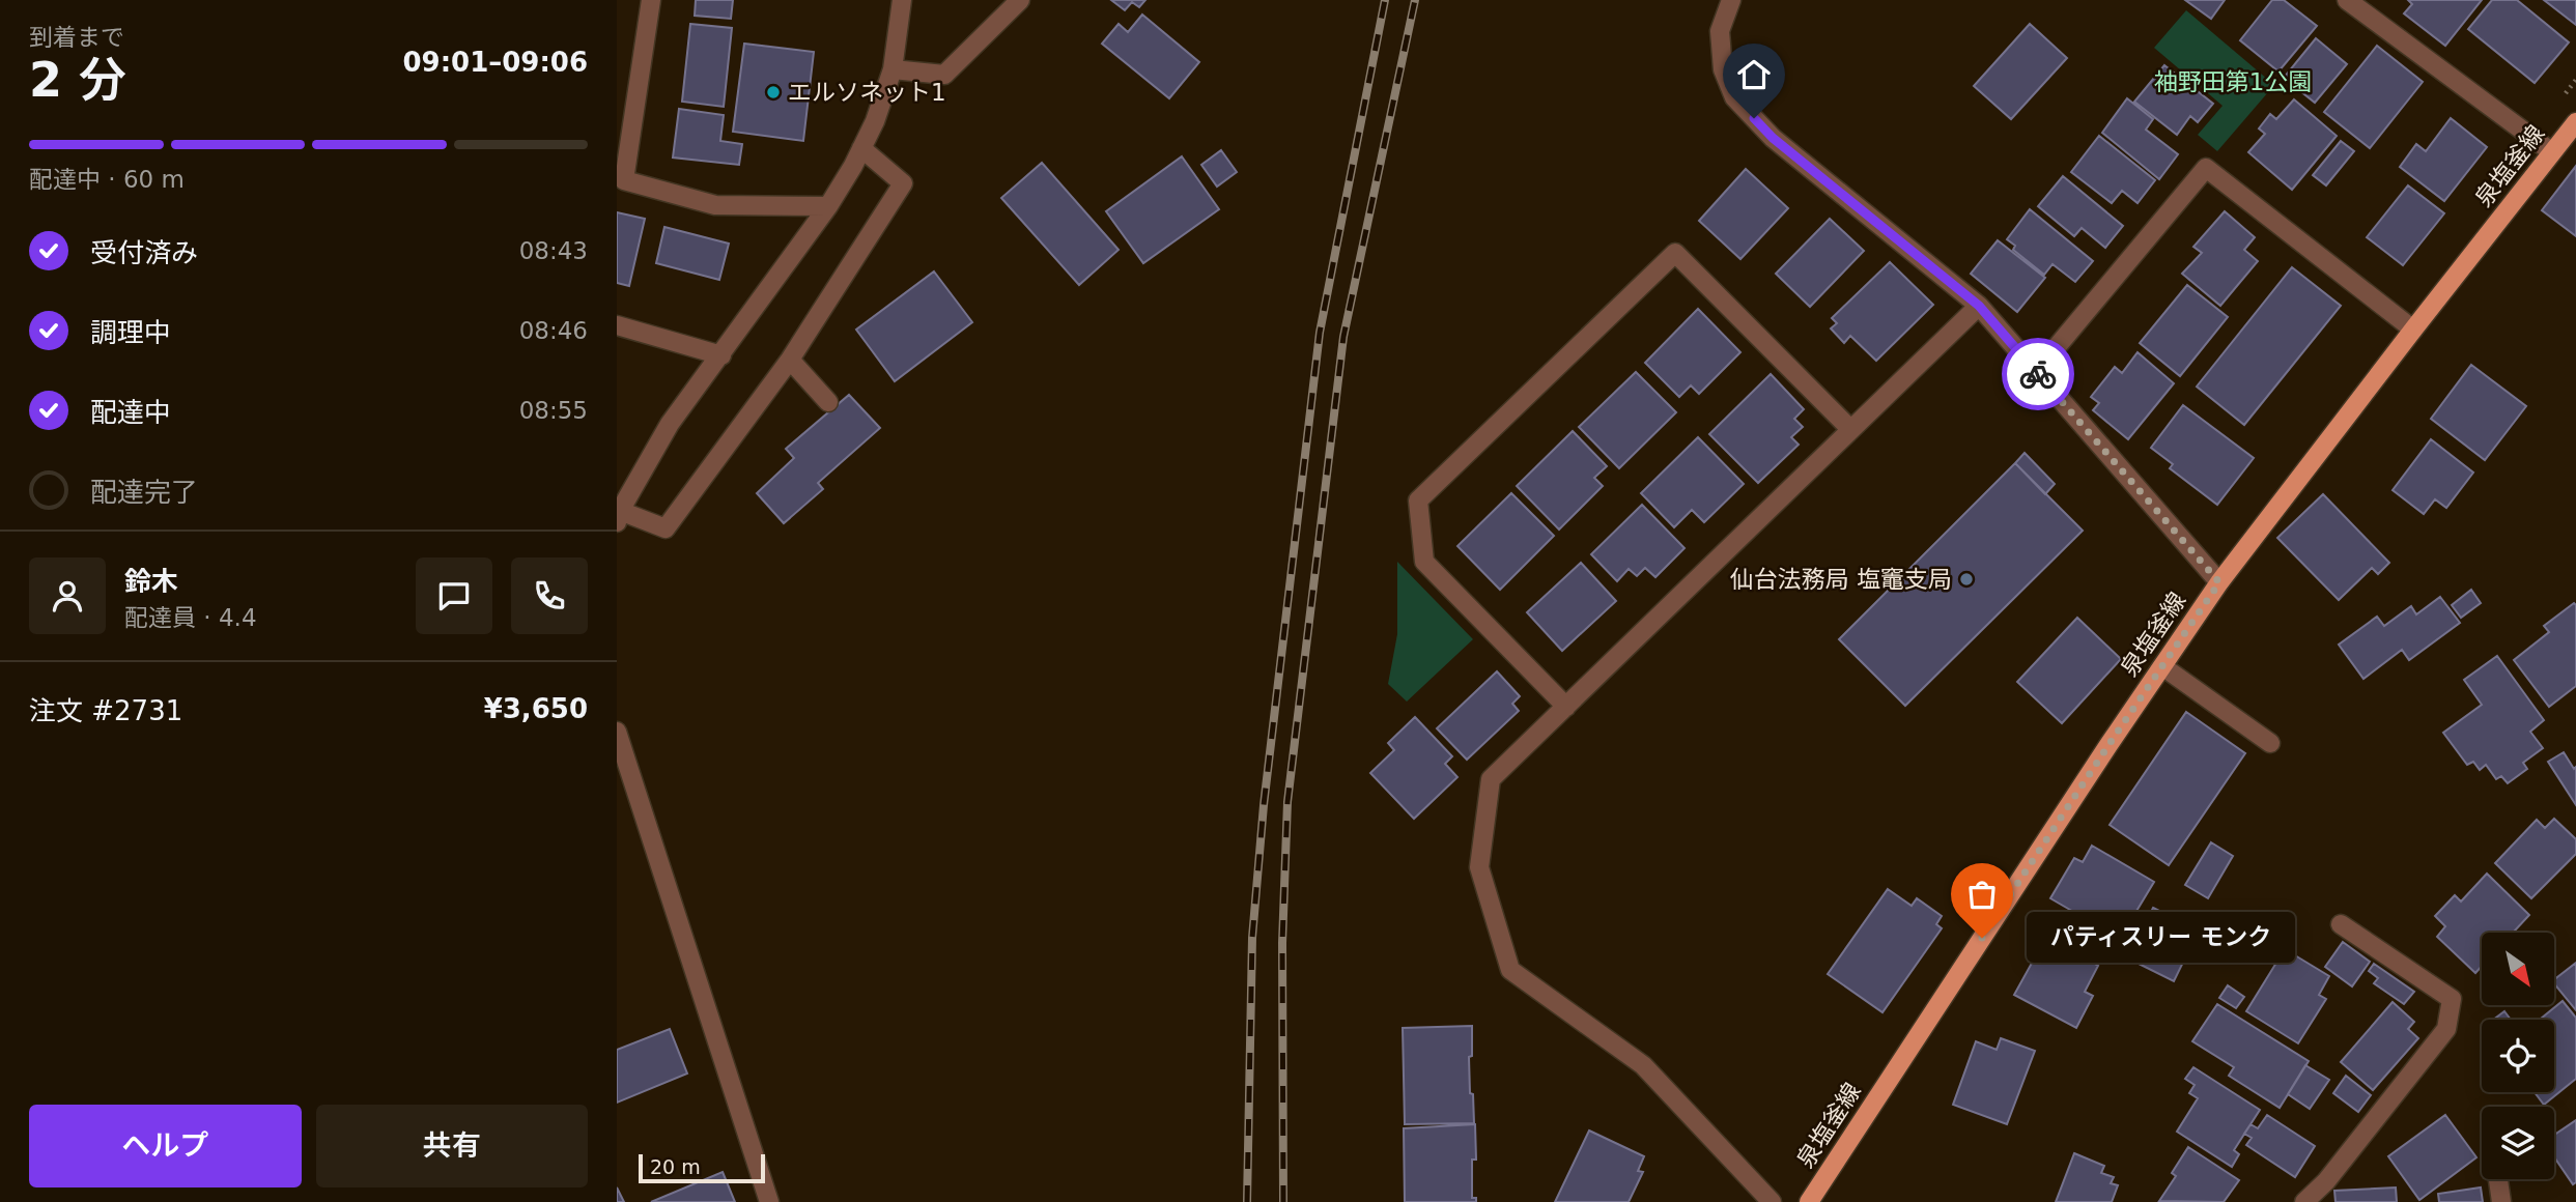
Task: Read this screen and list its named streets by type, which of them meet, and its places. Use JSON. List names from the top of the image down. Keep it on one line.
{"streets":{"main road":["泉塩釜線"]},"parks":["袖野田第1公園"],"places":["エルソネット1","仙台法務局 塩竈支局","パティスリー モンク"],"scale_bar":"20 m","north":"bottom right","page":{"heading":["2 分","到着まで","09:01–09:06"],"panel":["鈴木","配達員 · 4.4","注文 #2731","¥3,650"],"bar":"配達中 · 60 m","list":[["受付済み","08:43"],["調理中","08:46"],["配達中","08:55"],"配達完了"],"bubble":"パティスリー モンク","buttons":["ヘルプ","共有"],"scale":"20 m"}}
